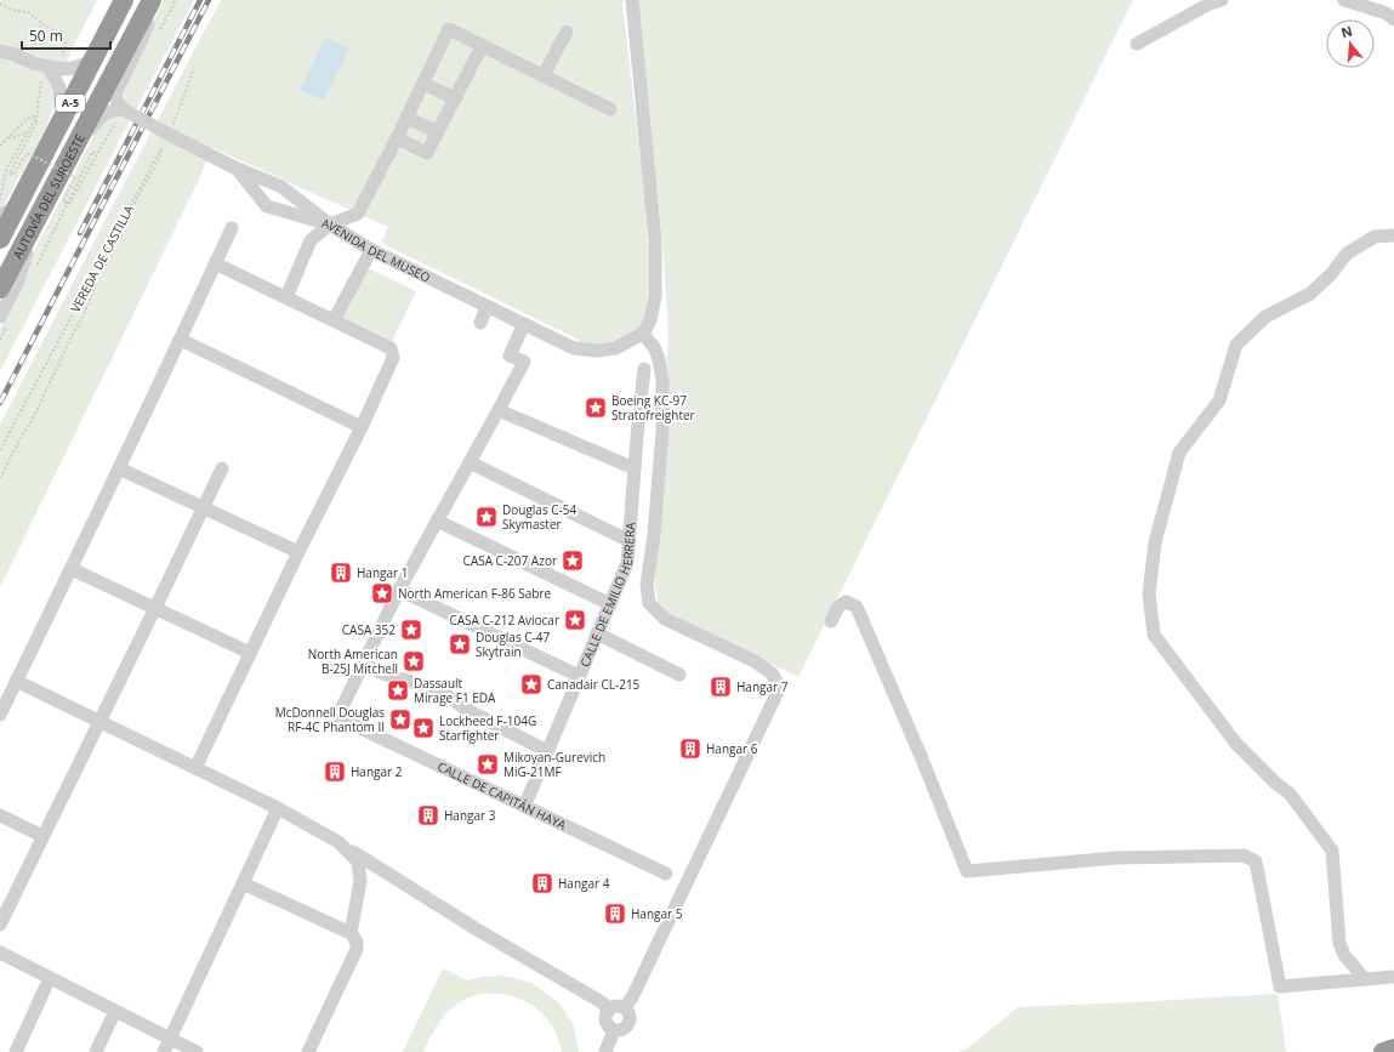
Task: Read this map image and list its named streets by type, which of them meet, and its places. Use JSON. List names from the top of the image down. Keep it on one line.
{"streets":{"highway":["A-5","AUTOVÍA DEL SUROESTE"],"street":["AVENIDA DEL MUSEO","CALLE DE EMILIO HERRERA","CALLE DE CAPITÁN HAYA"],"path":["VEREDA DE CASTILLA"]},"crossings":[["AVENIDA DEL MUSEO","VEREDA DE CASTILLA"],["CALLE DE EMILIO HERRERA","CALLE DE CAPITÁN HAYA"]],"places":{"place":["Boeing KC-97 Stratofreighter","Douglas C-54 Skymaster","CASA C-207 Azor","North American F-86 Sabre","CASA C-212 Aviocar","CASA 352","Douglas C-47 Skytrain","North American B-25J Mitchell","Canadair CL-215","Dassault Mirage F1 EDA","McDonnell Douglas RF-4C Phantom II","Lockheed F-104G Starfighter","Mikoyan-Gurevich MiG-21MF"],"building":["Hangar 1","Hangar 7","Hangar 6","Hangar 2","Hangar 3","Hangar 4","Hangar 5"]},"scale_bar":"50 m","north":"top"}
